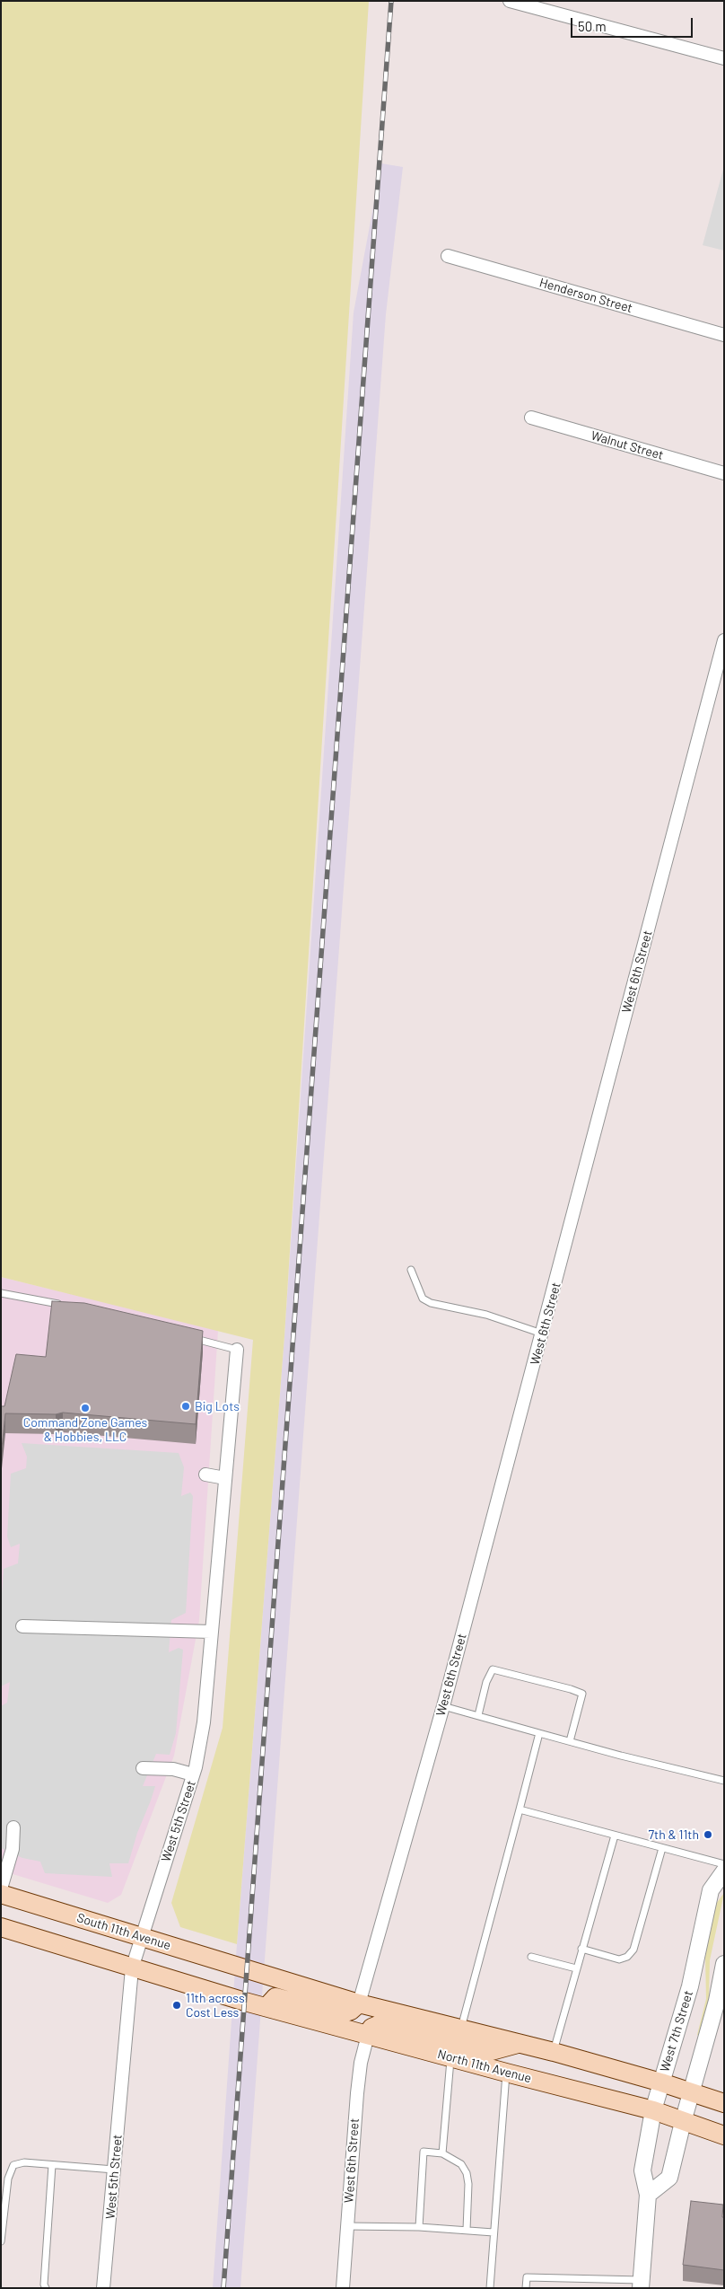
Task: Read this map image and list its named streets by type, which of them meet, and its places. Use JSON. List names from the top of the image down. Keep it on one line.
{"streets":{"main road":["South 11th Avenue","North 11th Avenue"],"street":["Henderson Street","Walnut Street","West 6th Street","West 5th Street","West 7th Street"]},"crossings":[["West 6th Street","South 11th Avenue"],["West 6th Street","North 11th Avenue"],["West 5th Street","South 11th Avenue"],["West 5th Street","North 11th Avenue"],["West 7th Street","North 11th Avenue"]],"places":["Big Lots","Command Zone Games & Hobbies, LLC","7th & 11th","11th across Cost Less"],"scale_bar":"50 m"}
